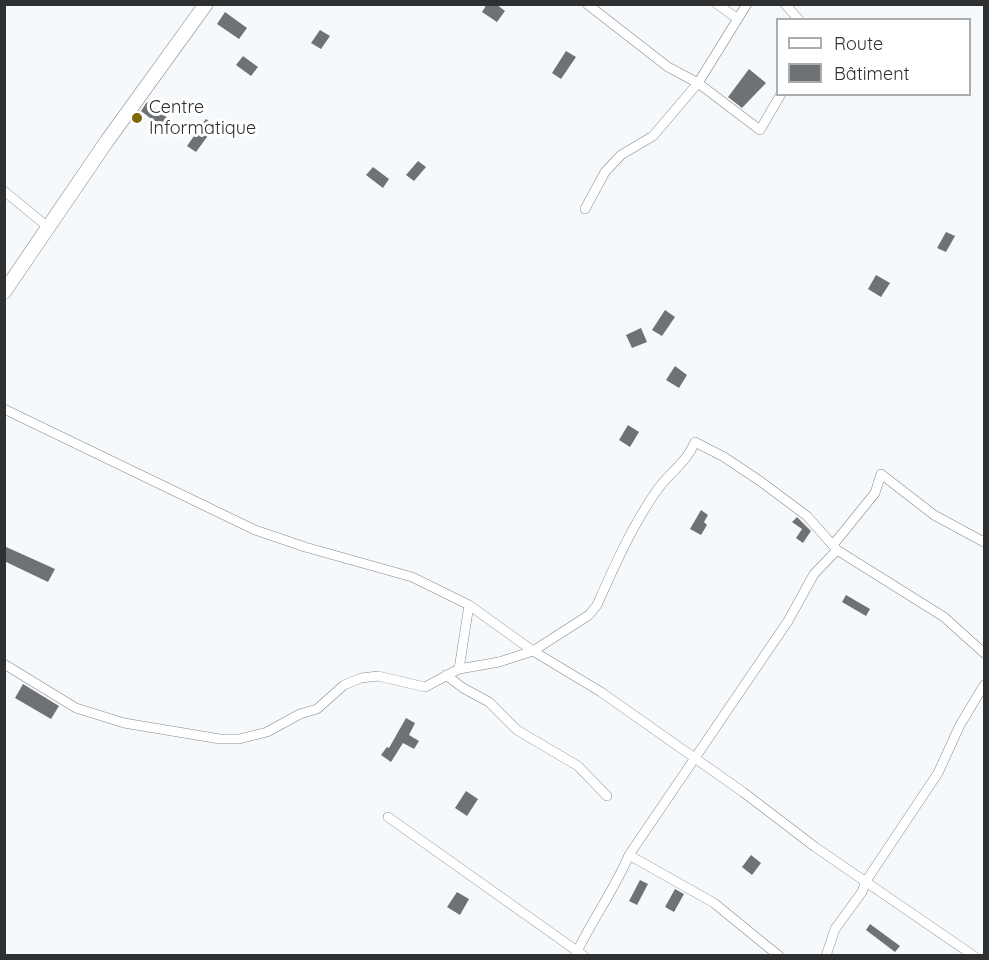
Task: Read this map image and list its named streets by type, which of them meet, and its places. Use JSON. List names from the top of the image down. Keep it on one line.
{"places":["Centre Informatique"],"legend":["Route","Bâtiment"]}
